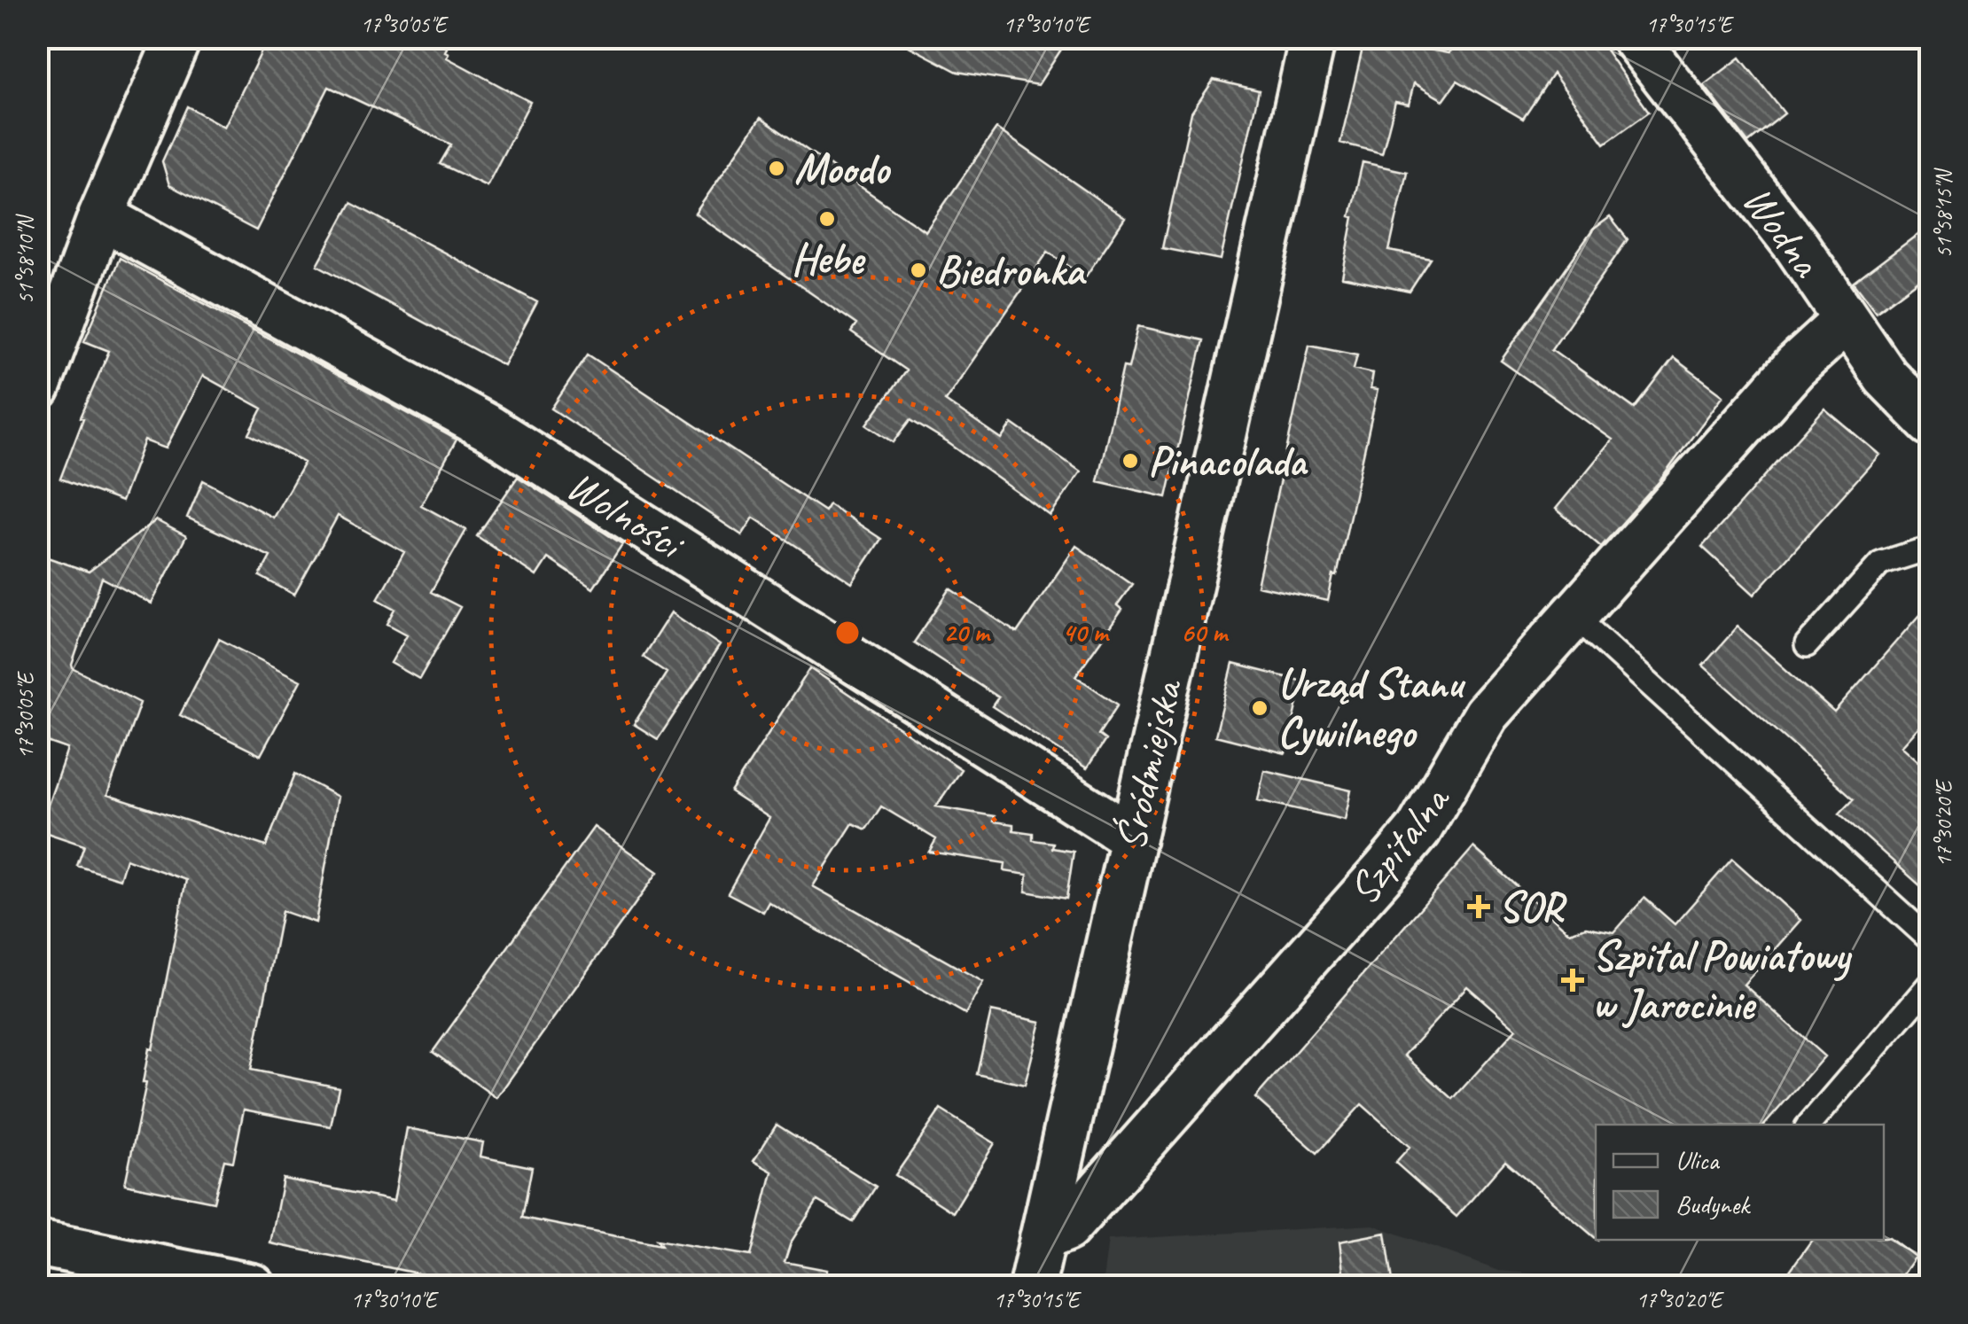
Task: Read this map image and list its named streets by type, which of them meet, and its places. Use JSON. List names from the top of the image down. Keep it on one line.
{"streets":{"street":["Wodna","Wolności","Śródmiejska","Szpitalna"]},"crossings":[["Wodna","Szpitalna"],["Wolności","Śródmiejska"],["Śródmiejska","Szpitalna"]],"places":{"other":["Moodo","Hebe","Biedronka","Pinacolada","Urząd Stanu Cywilnego"],"health":["SOR","Szpital Powiatowy w Jarocinie"]},"legend":["Ulica","Budynek"],"coordinates":["17°30'05\"E","17°30'10\"E","17°30'15\"E","51°58'15\"N","51°58'10\"N","17°30'20\"E"],"rings":["20 m","40 m","60 m"]}
